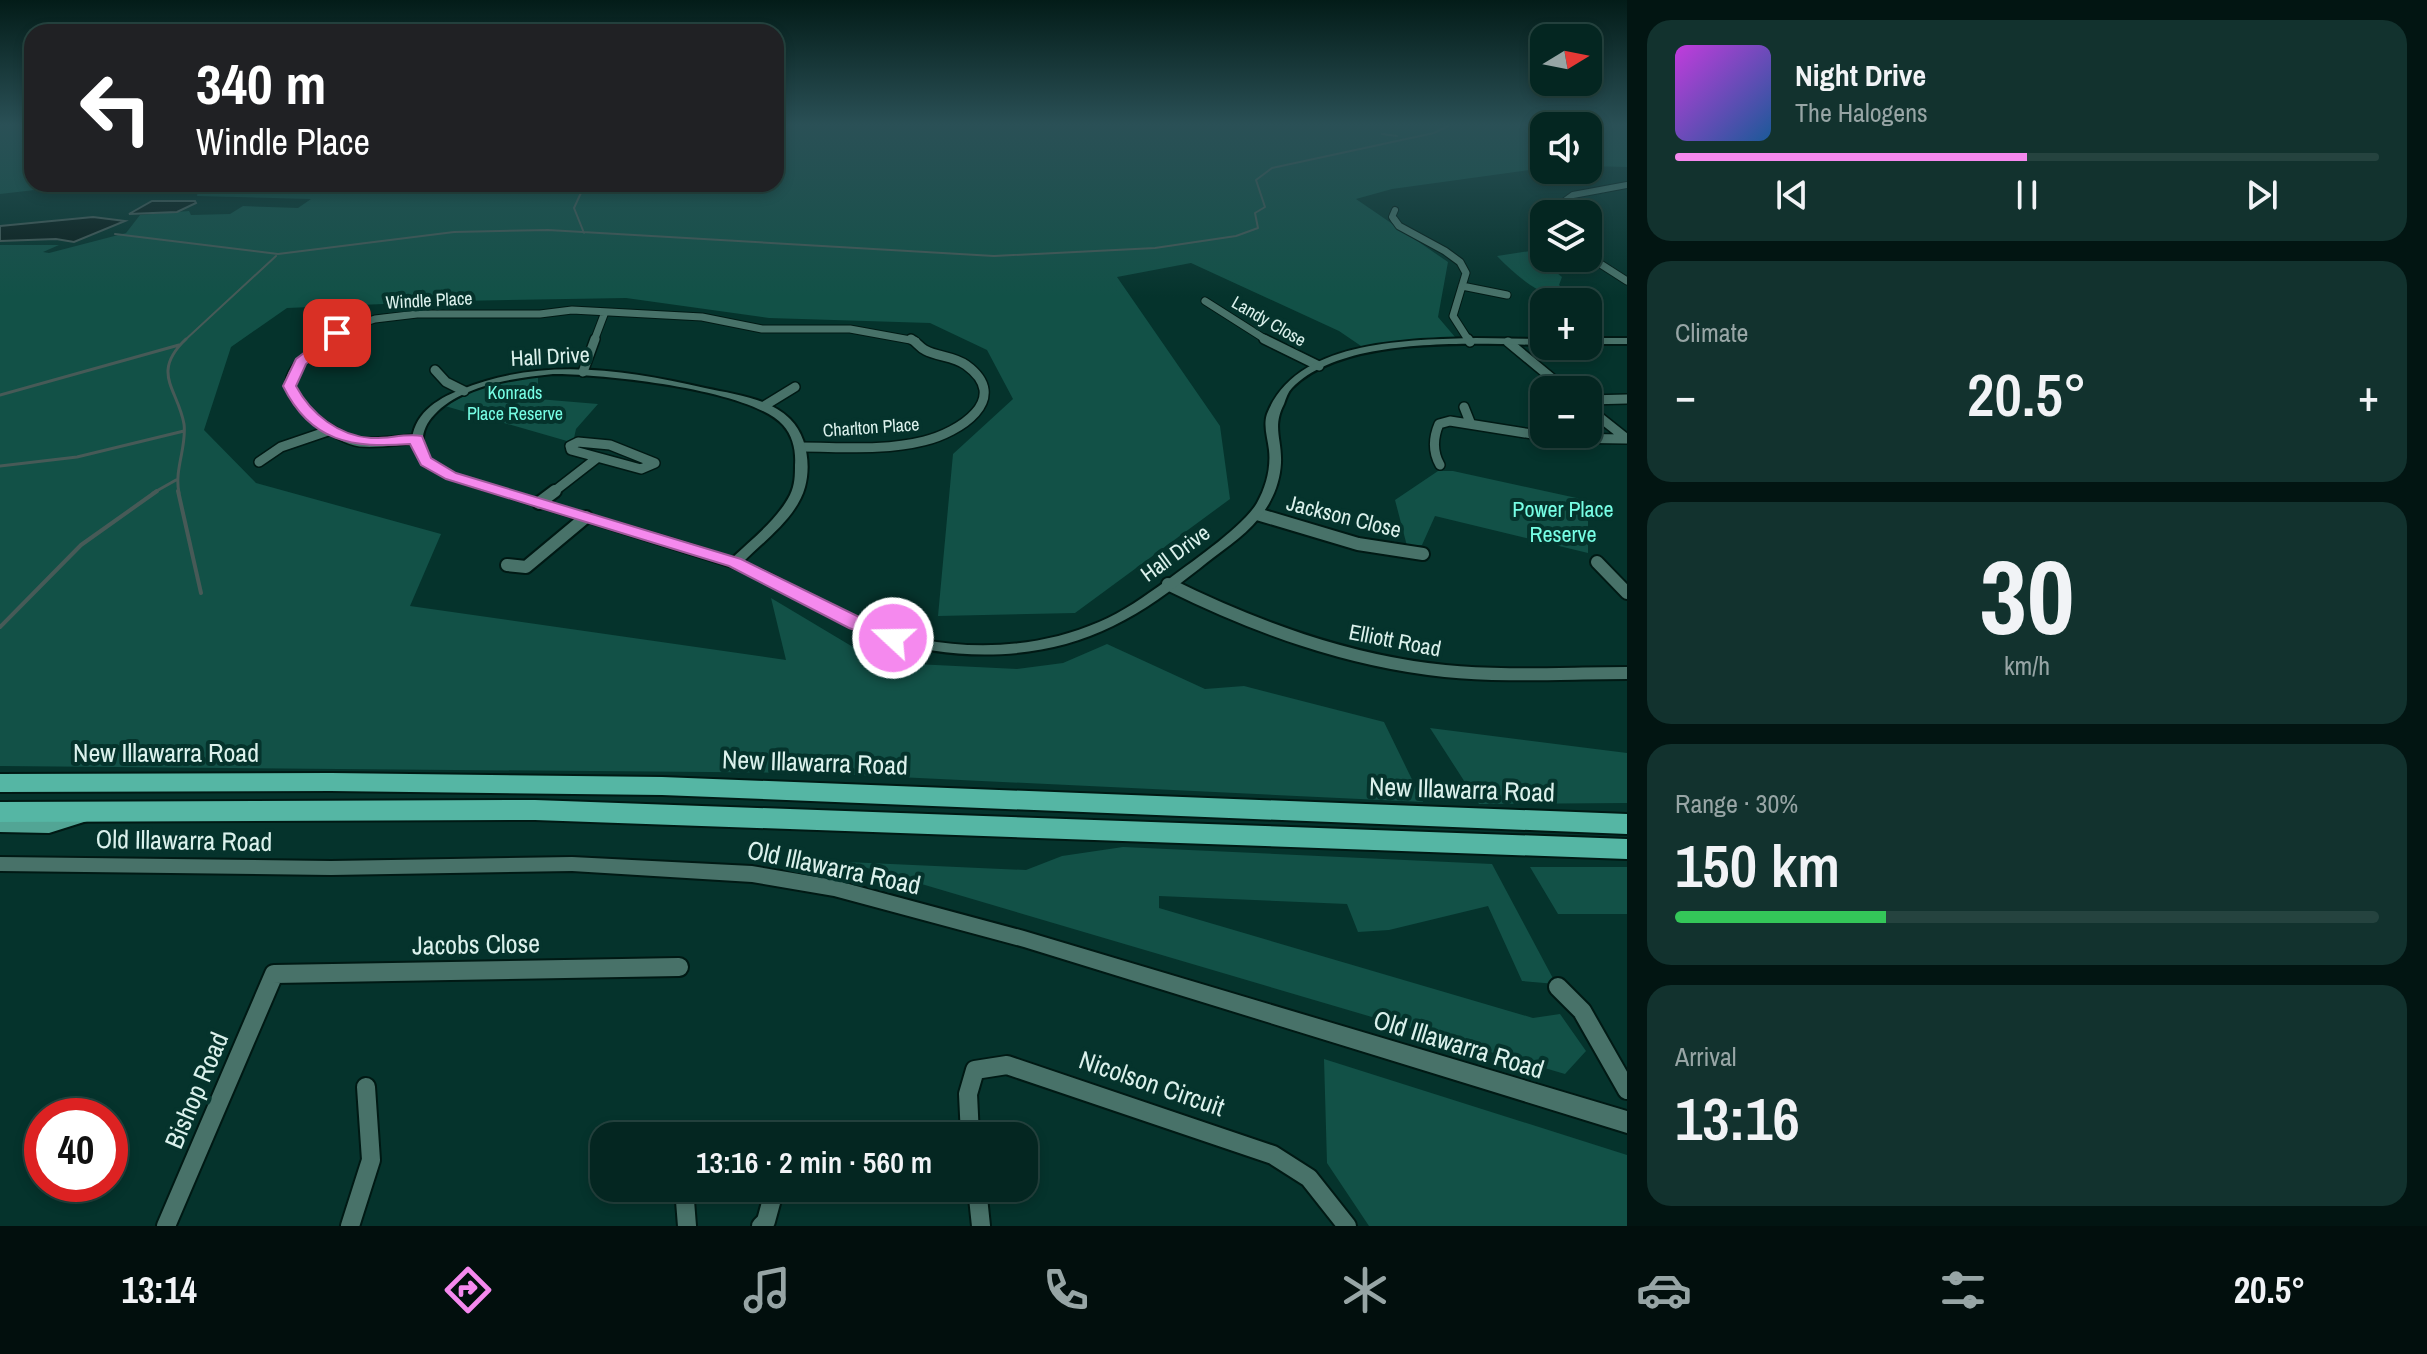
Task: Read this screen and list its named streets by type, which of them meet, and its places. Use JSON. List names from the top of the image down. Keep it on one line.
{"streets":{"highway":["New Illawarra Road"],"street":["Windle Place","Landy Close","Hall Drive","Charlton Place","Jackson Close","Elliott Road","Old Illawarra Road","Jacobs Close","Nicolson Circuit","Bishop Road"]},"crossings":[["Windle Place","Charlton Place"],["Landy Close","Hall Drive"],["Hall Drive","Charlton Place"],["Hall Drive","Jackson Close"],["Hall Drive","Elliott Road"],["Jacobs Close","Bishop Road"]],"parks":["Konrads Place Reserve","Power Place Reserve"],"north":"right","page":{"map_buttons":["+","−"],"turn":["340 m","Windle Place"],"song":["Night Drive","The Halogens"],"tile":["Climate",["30","km/h"],["Range · 30%","150 km"],["Arrival","13:16"]],"heat":["−","20.5°","+"],"limit":"40","trip":"13:16 · 2 min · 560 m","tabs":["13:14","20.5°"]}}
